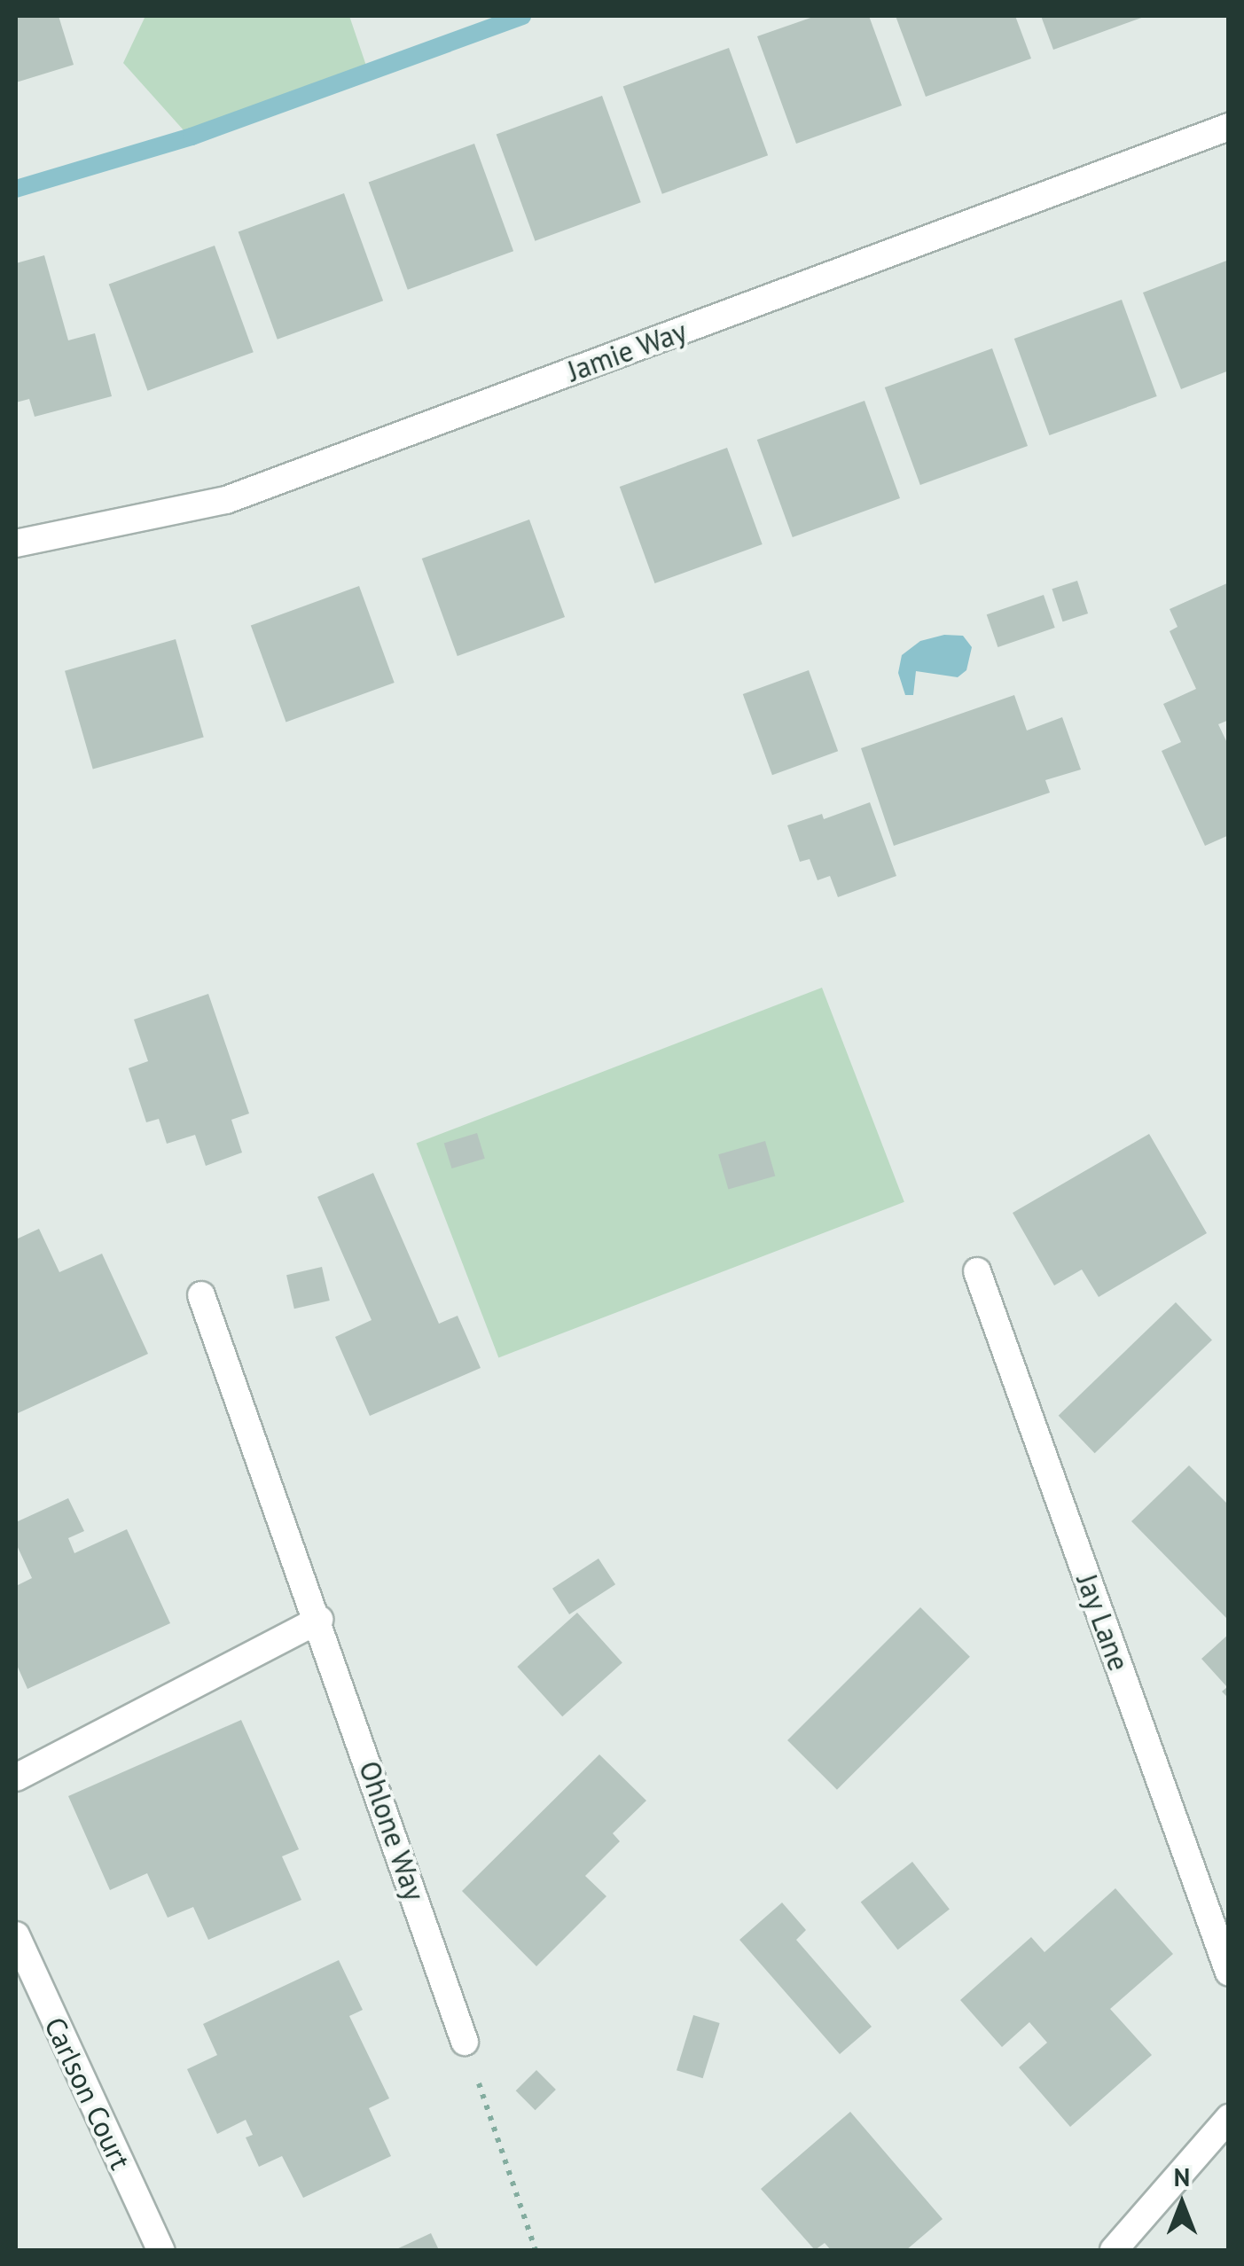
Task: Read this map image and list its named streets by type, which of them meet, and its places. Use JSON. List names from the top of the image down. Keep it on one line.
{"streets":{"street":["Jamie Way","Jay Lane","Ohlone Way","Carlson Court"]},"north":"top"}
